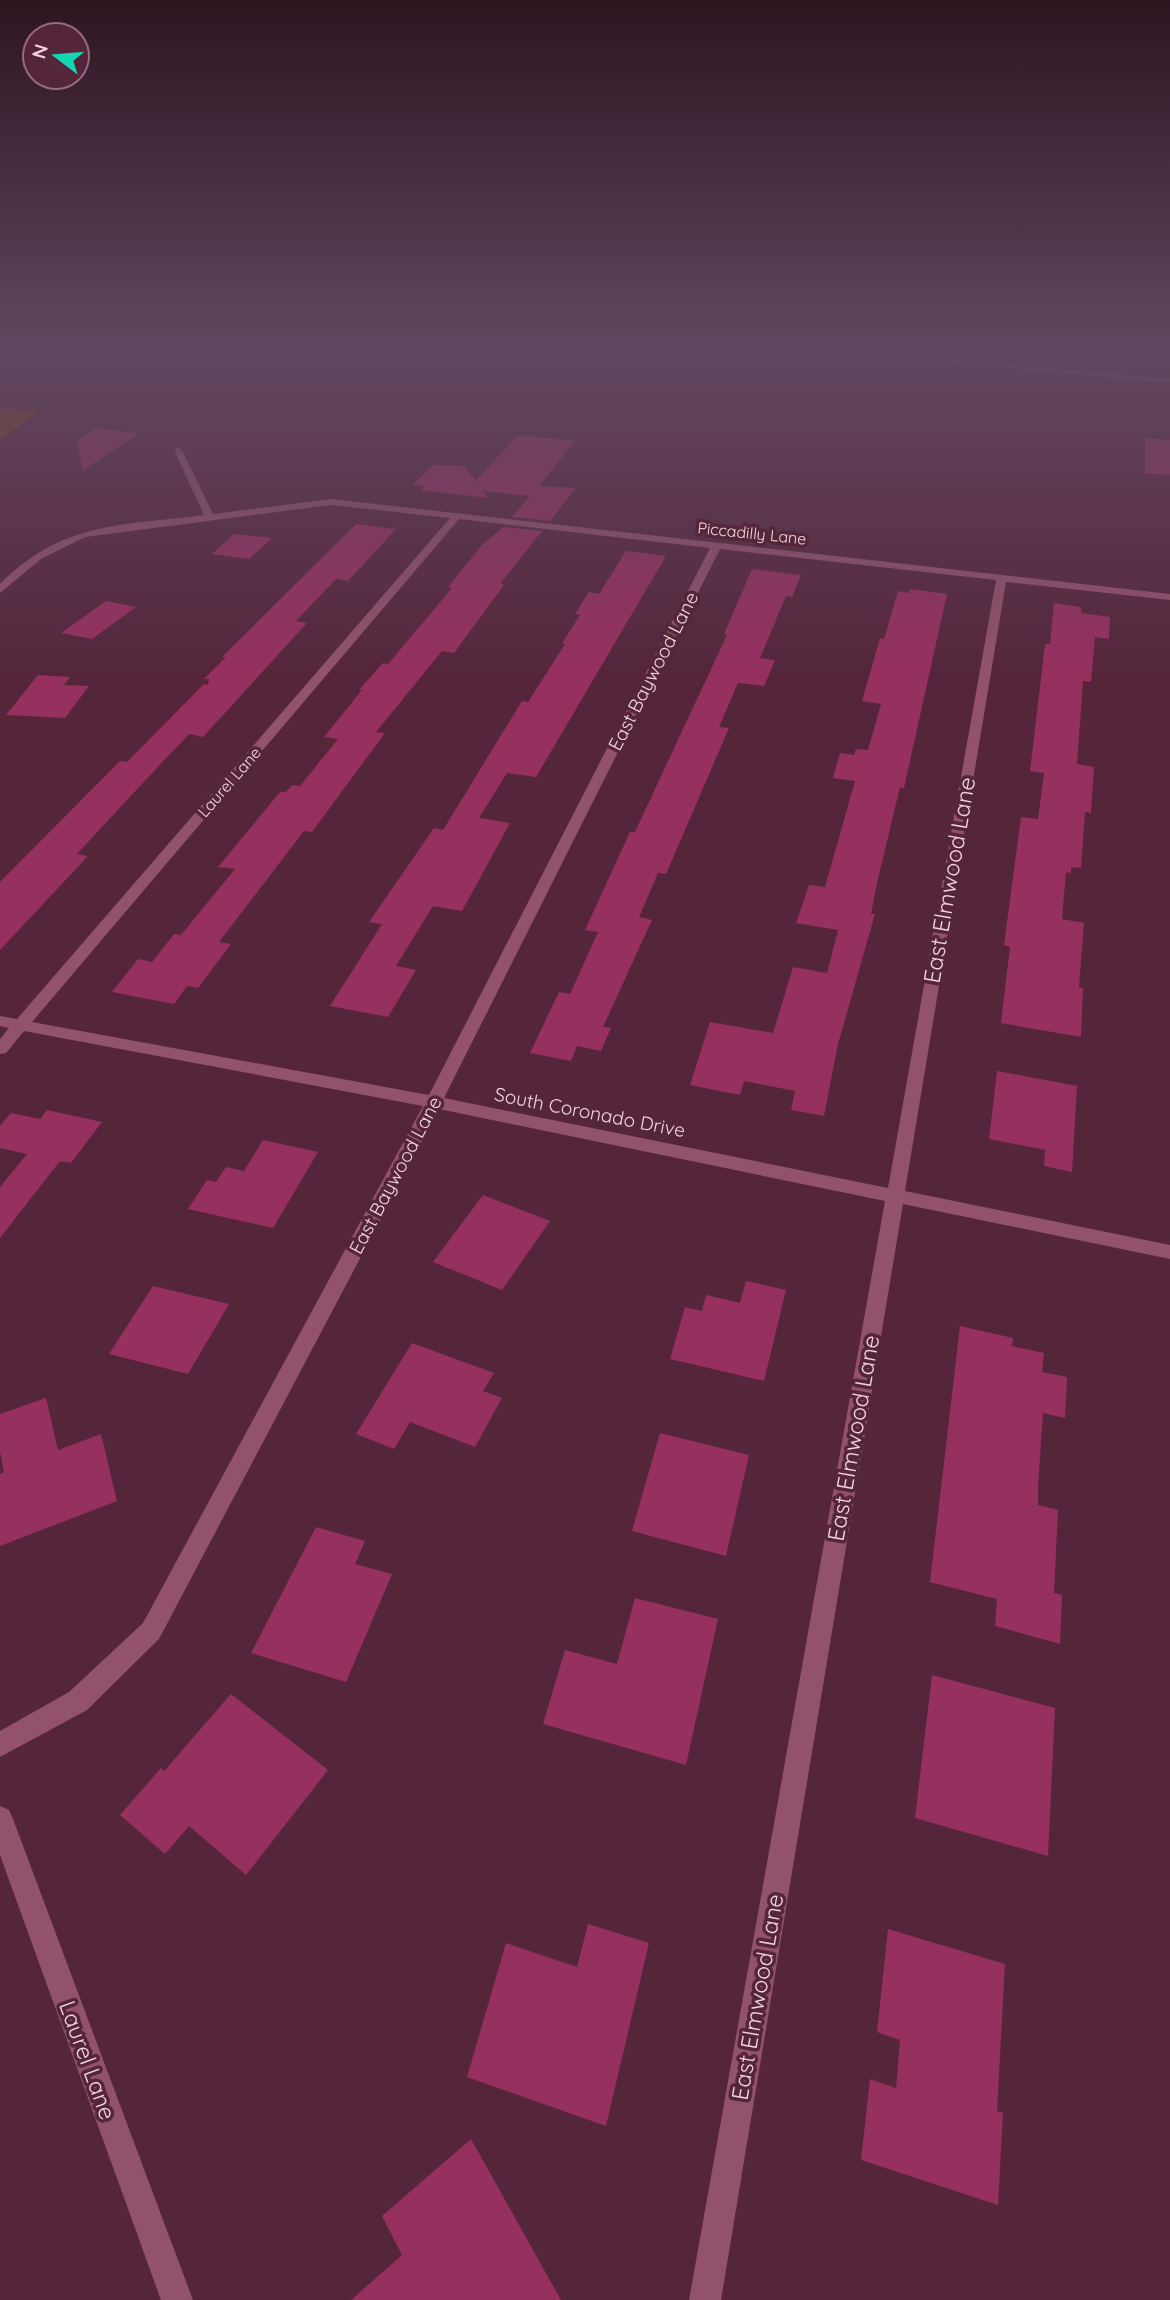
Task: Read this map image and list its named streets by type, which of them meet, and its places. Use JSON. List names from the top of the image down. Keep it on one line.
{"streets":{"street":["Piccadilly Lane","East Baywood Lane","Laurel Lane","East Elmwood Lane","South Coronado Drive"]},"crossings":[["Piccadilly Lane","East Baywood Lane"],["Piccadilly Lane","Laurel Lane"],["Piccadilly Lane","East Elmwood Lane"],["East Baywood Lane","South Coronado Drive"],["Laurel Lane","South Coronado Drive"],["East Elmwood Lane","South Coronado Drive"]],"north":"left"}
